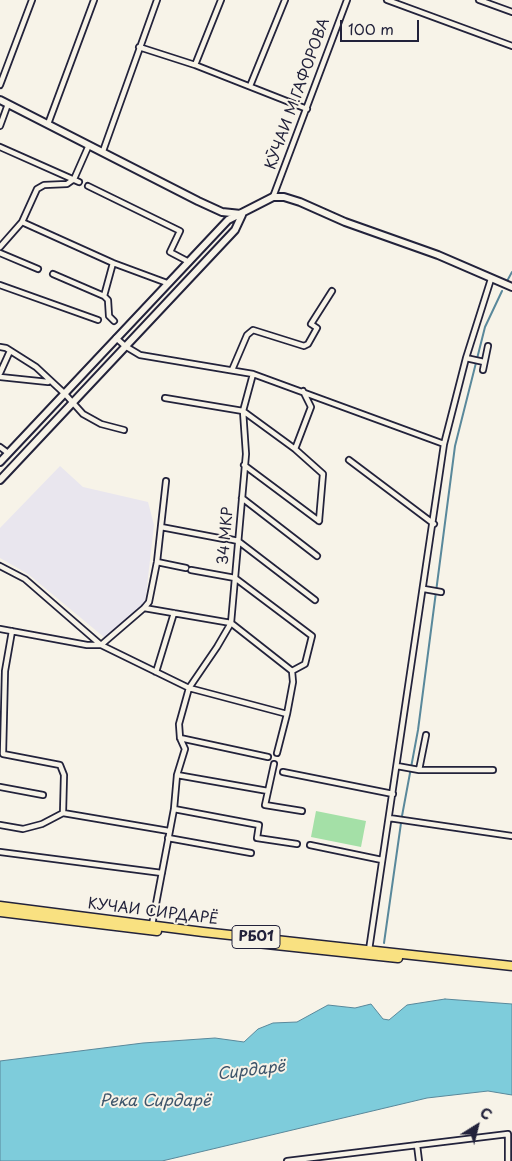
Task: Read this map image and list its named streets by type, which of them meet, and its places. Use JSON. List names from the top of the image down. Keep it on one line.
{"streets":{"highway":["КУЧАИ СИРДАРЁ","РБ01"],"street":["КӮЧАИ М.ГАФОРОВА","34 МКР"]},"crossings":[["КУЧАИ СИРДАРЁ","РБ01"]],"water":["Сирдарё","Река Сирдарё"],"scale_bar":"100 m","north":"top right"}
